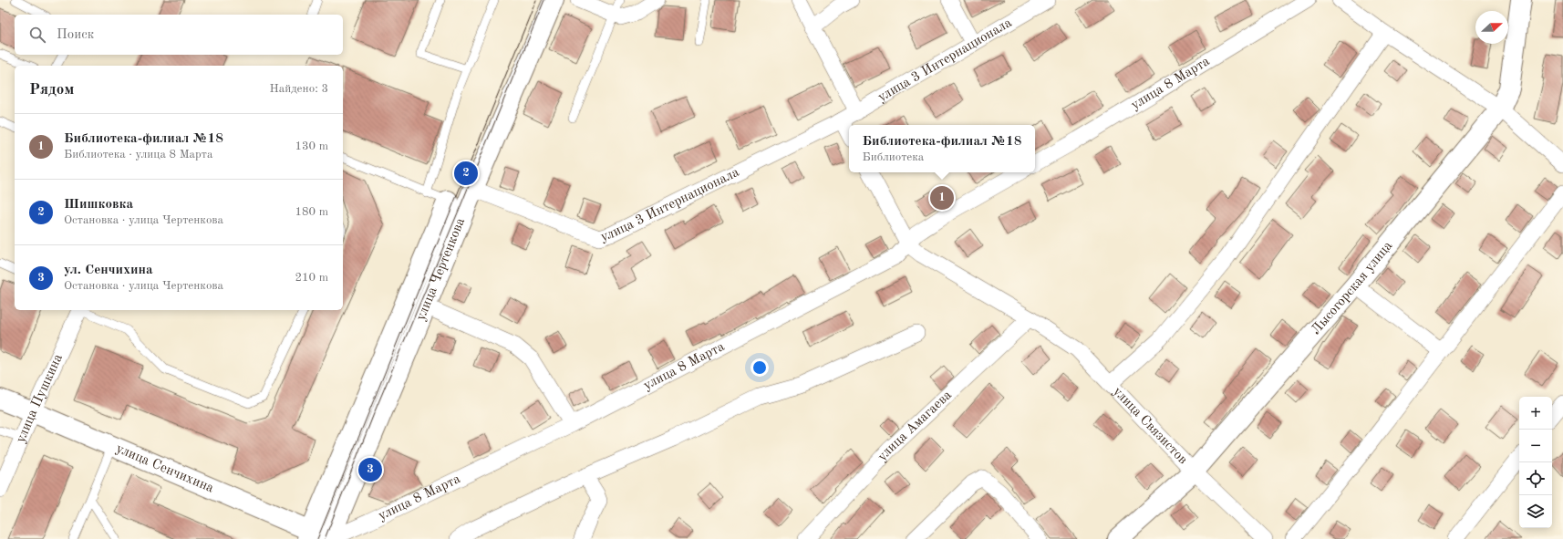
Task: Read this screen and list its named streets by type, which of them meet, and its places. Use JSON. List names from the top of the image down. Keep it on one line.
{"streets":{"street":["улица 3 Интернационала","улица 8 Марта","улица Чертенкова","Лысогорская улица","улица Пушкина","улица Амагаева","улица Связистов","улица Сенчихина"]},"crossings":[["улица 3 Интернационала","улица Чертенкова"],["улица 8 Марта","улица Чертенкова"],["улица 8 Марта","улица Связистов"],["улица 8 Марта","улица Сенчихина"],["улица Чертенкова","улица Сенчихина"],["Лысогорская улица","улица Связистов"],["улица Пушкина","улица Сенчихина"],["улица Амагаева","улица Связистов"]],"north":"right","page":{"search":"Поиск","heading":["Рядом","Найдено: 3"],"list":[{"mark":"1","name":"Библиотека-филиал №18","note":"Библиотека · улица 8 Марта","value":"130 m"},{"mark":"2","name":"Шишковка","note":"Остановка · улица Чертенкова","value":"180 m"},{"mark":"3","name":"ул. Сенчихина","note":"Остановка · улица Чертенкова","value":"210 m"}],"popup":["Библиотека-филиал №18","Библиотека"],"pins":["2","1","3"],"map_buttons":["+","−"]}}
